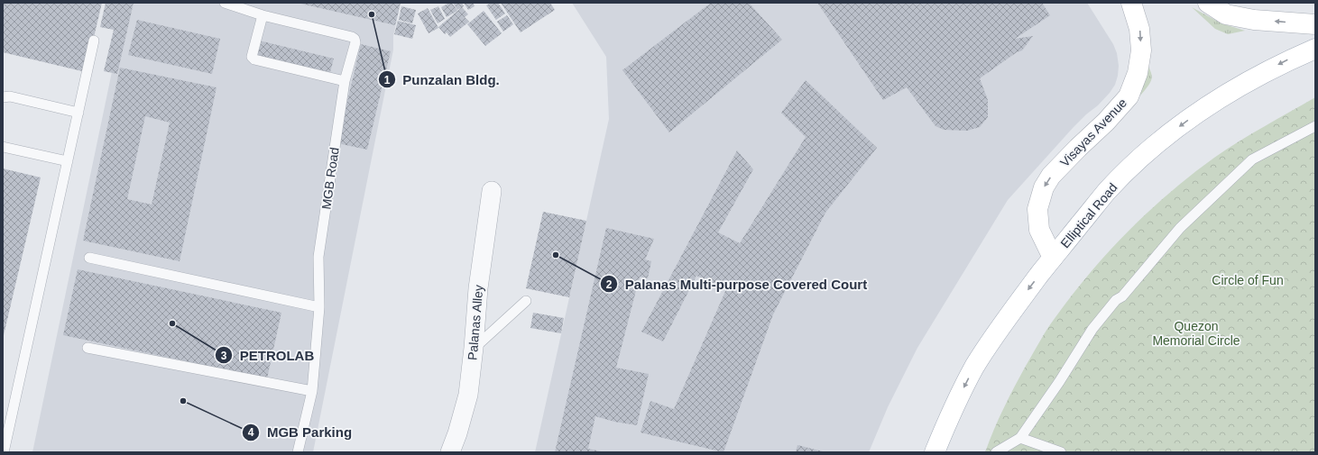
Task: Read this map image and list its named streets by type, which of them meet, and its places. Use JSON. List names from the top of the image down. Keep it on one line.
{"streets":{"main road":["Visayas Avenue","Elliptical Road"],"street":["Palanas Alley"],"lane":["MGB Road"]},"crossings":[["Visayas Avenue","Elliptical Road"]],"one_way":["Visayas Avenue","Elliptical Road"],"parks":["Circle of Fun","Quezon Memorial Circle"],"places":["Punzalan Bldg.","Palanas Multi-purpose Covered Court","PETROLAB","MGB Parking"]}
